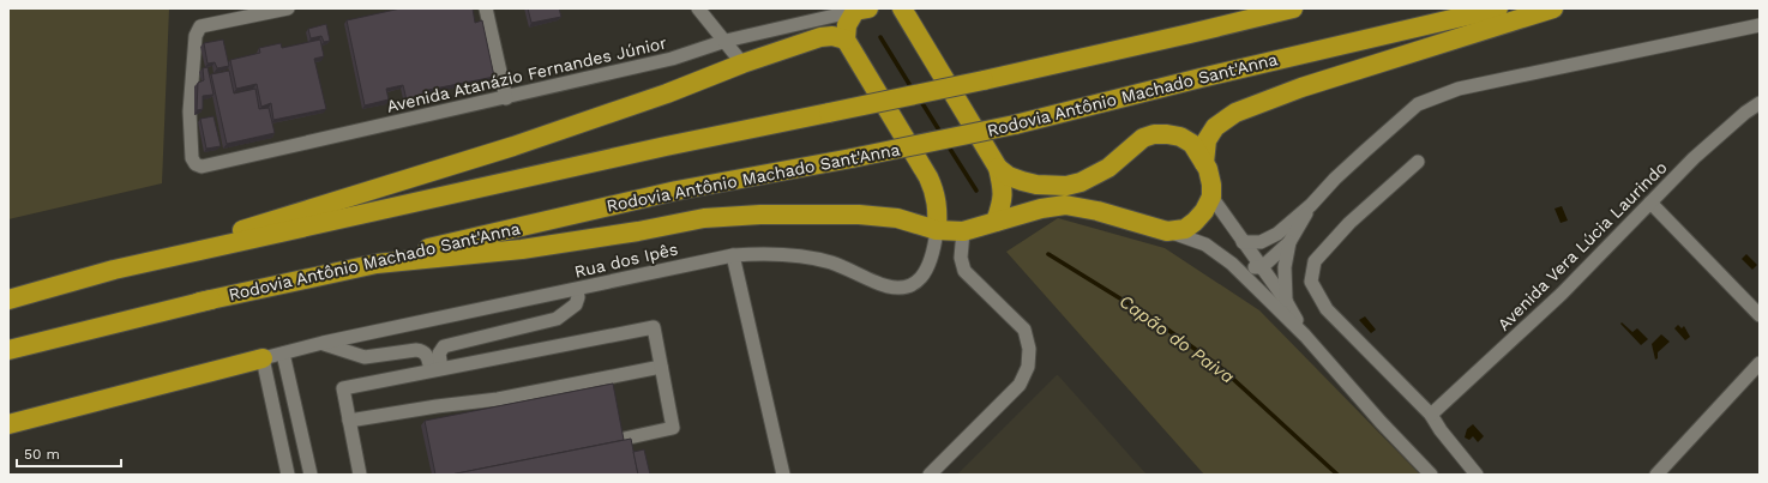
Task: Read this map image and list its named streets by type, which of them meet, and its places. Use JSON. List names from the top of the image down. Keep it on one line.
{"streets":{"highway":["Rodovia Antônio Machado Sant'Anna"],"street":["Avenida Atanázio Fernandes Júnior","Avenida Vera Lúcia Laurindo","Rua dos Ipês"]},"water":["Capão do Paiva"],"scale_bar":"50 m"}
